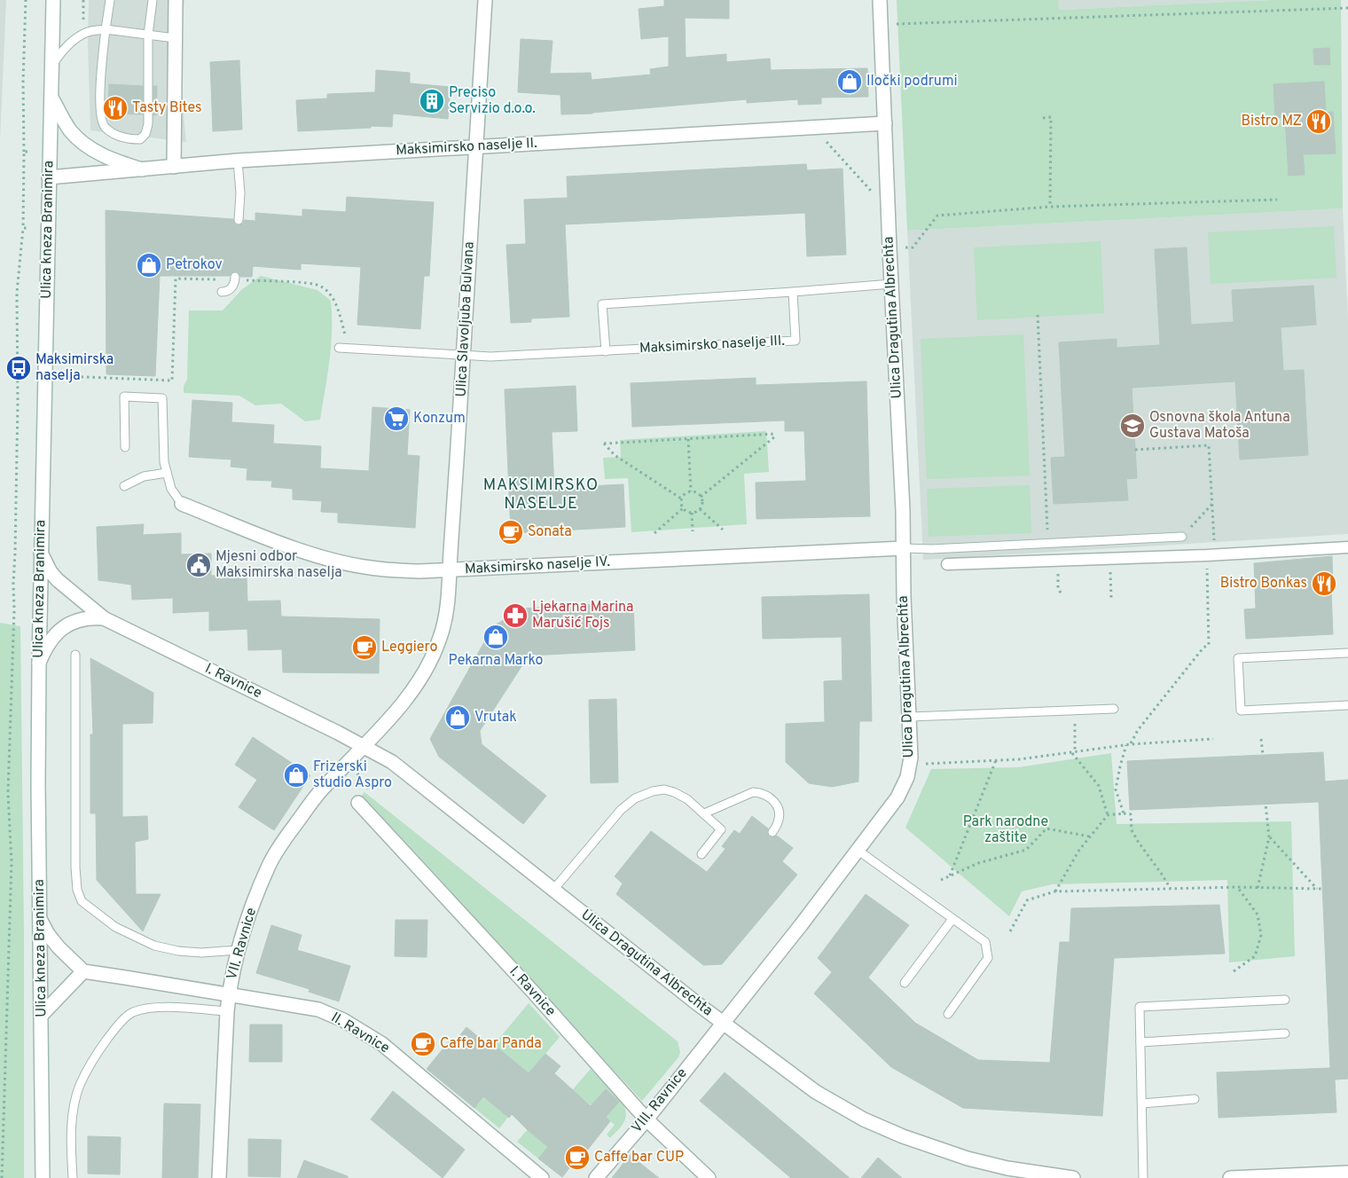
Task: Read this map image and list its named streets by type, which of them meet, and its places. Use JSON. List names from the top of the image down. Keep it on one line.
{"streets":{"street":["Maksimirsko naselje II.","Ulica kneza Branimira","Ulica Dragutina Albrechta","Ulica Slavoljuba Bulvana","Maksimirsko naselje IV.","I. Ravnice","VII. Ravnice","II. Ravnice","VIII. Ravnice"],"lane":["Maksimirsko naselje III."]},"crossings":[["Maksimirsko naselje II.","Ulica kneza Branimira"],["Maksimirsko naselje II.","Ulica Dragutina Albrechta"],["Maksimirsko naselje II.","Ulica Slavoljuba Bulvana"],["Ulica kneza Branimira","I. Ravnice"],["Ulica Dragutina Albrechta","Ulica Slavoljuba Bulvana"],["Ulica Dragutina Albrechta","Maksimirsko naselje IV."],["Ulica Dragutina Albrechta","I. Ravnice"],["Ulica Dragutina Albrechta","VII. Ravnice"],["Ulica Dragutina Albrechta","VIII. Ravnice"],["Ulica Slavoljuba Bulvana","Maksimirsko naselje III."],["Ulica Slavoljuba Bulvana","Maksimirsko naselje IV."],["Ulica Slavoljuba Bulvana","I. Ravnice"],["Ulica Slavoljuba Bulvana","VII. Ravnice"],["I. Ravnice","VII. Ravnice"],["I. Ravnice","VIII. Ravnice"],["VII. Ravnice","II. Ravnice"]],"districts":["MAKSIMIRSKO NASELJE"],"parks":["Park narodne zaštite"],"places":{"shop":["Iločki podrumi","Petrokov","Pekarna Marko","Vrutak","Frizerski studio Aspro"],"building":["Preciso Servizio d.o.o."],"restaurant":["Tasty Bites","Bistro MZ","Bistro Bonkas"],"bus stop":["Maksimirska naselja"],"supermarket":["Konzum"],"school or university":["Osnovna škola Antuna Gustava Matoša"],"cafe":["Sonata","Leggiero","Caffe bar Panda","Caffe bar CUP"],"public building":["Mjesni odbor Maksimirska naselja"],"pharmacy":["Ljekarna Marina Marušić Fojs"]}}
